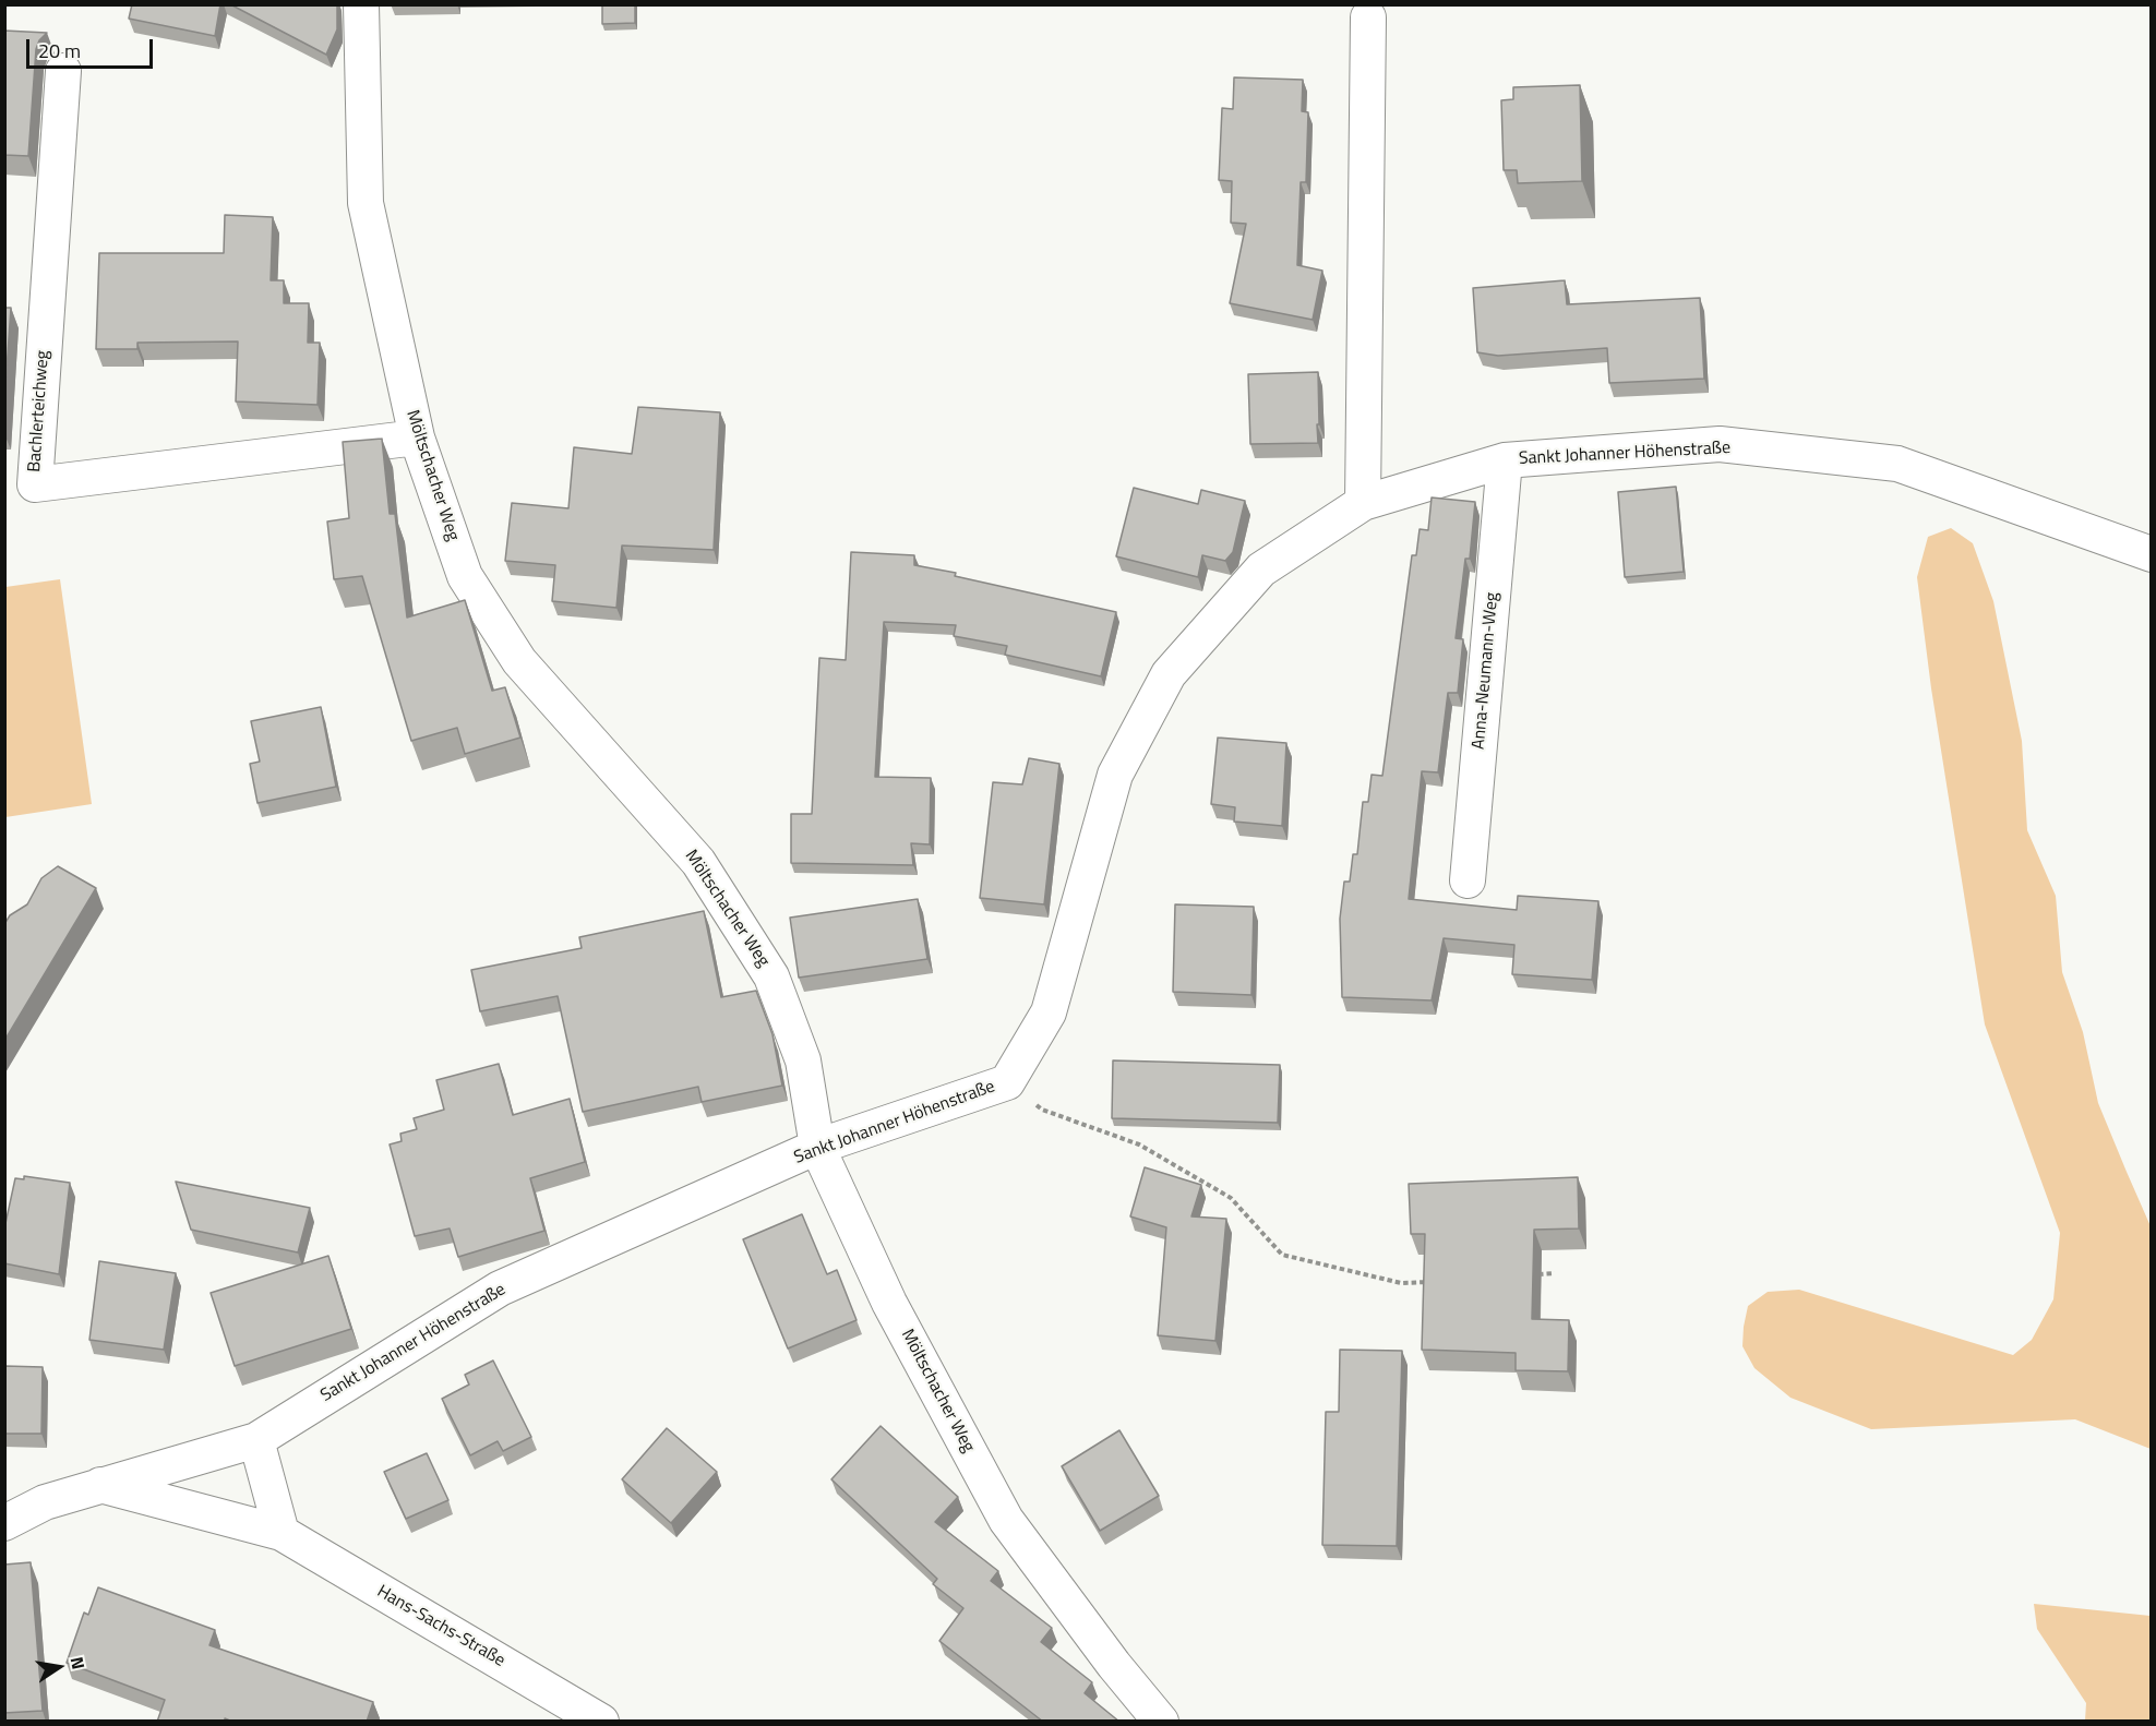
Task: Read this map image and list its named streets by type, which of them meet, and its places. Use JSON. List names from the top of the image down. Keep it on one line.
{"streets":{"street":["Bachlerteichweg","Sankt Johanner Höhenstraße","Möltschacher Weg","Anna-Neumann-Weg","Hans-Sachs-Straße"]},"crossings":[["Bachlerteichweg","Möltschacher Weg"],["Sankt Johanner Höhenstraße","Möltschacher Weg"],["Sankt Johanner Höhenstraße","Anna-Neumann-Weg"],["Sankt Johanner Höhenstraße","Hans-Sachs-Straße"]],"scale_bar":"20 m","north":"right"}
